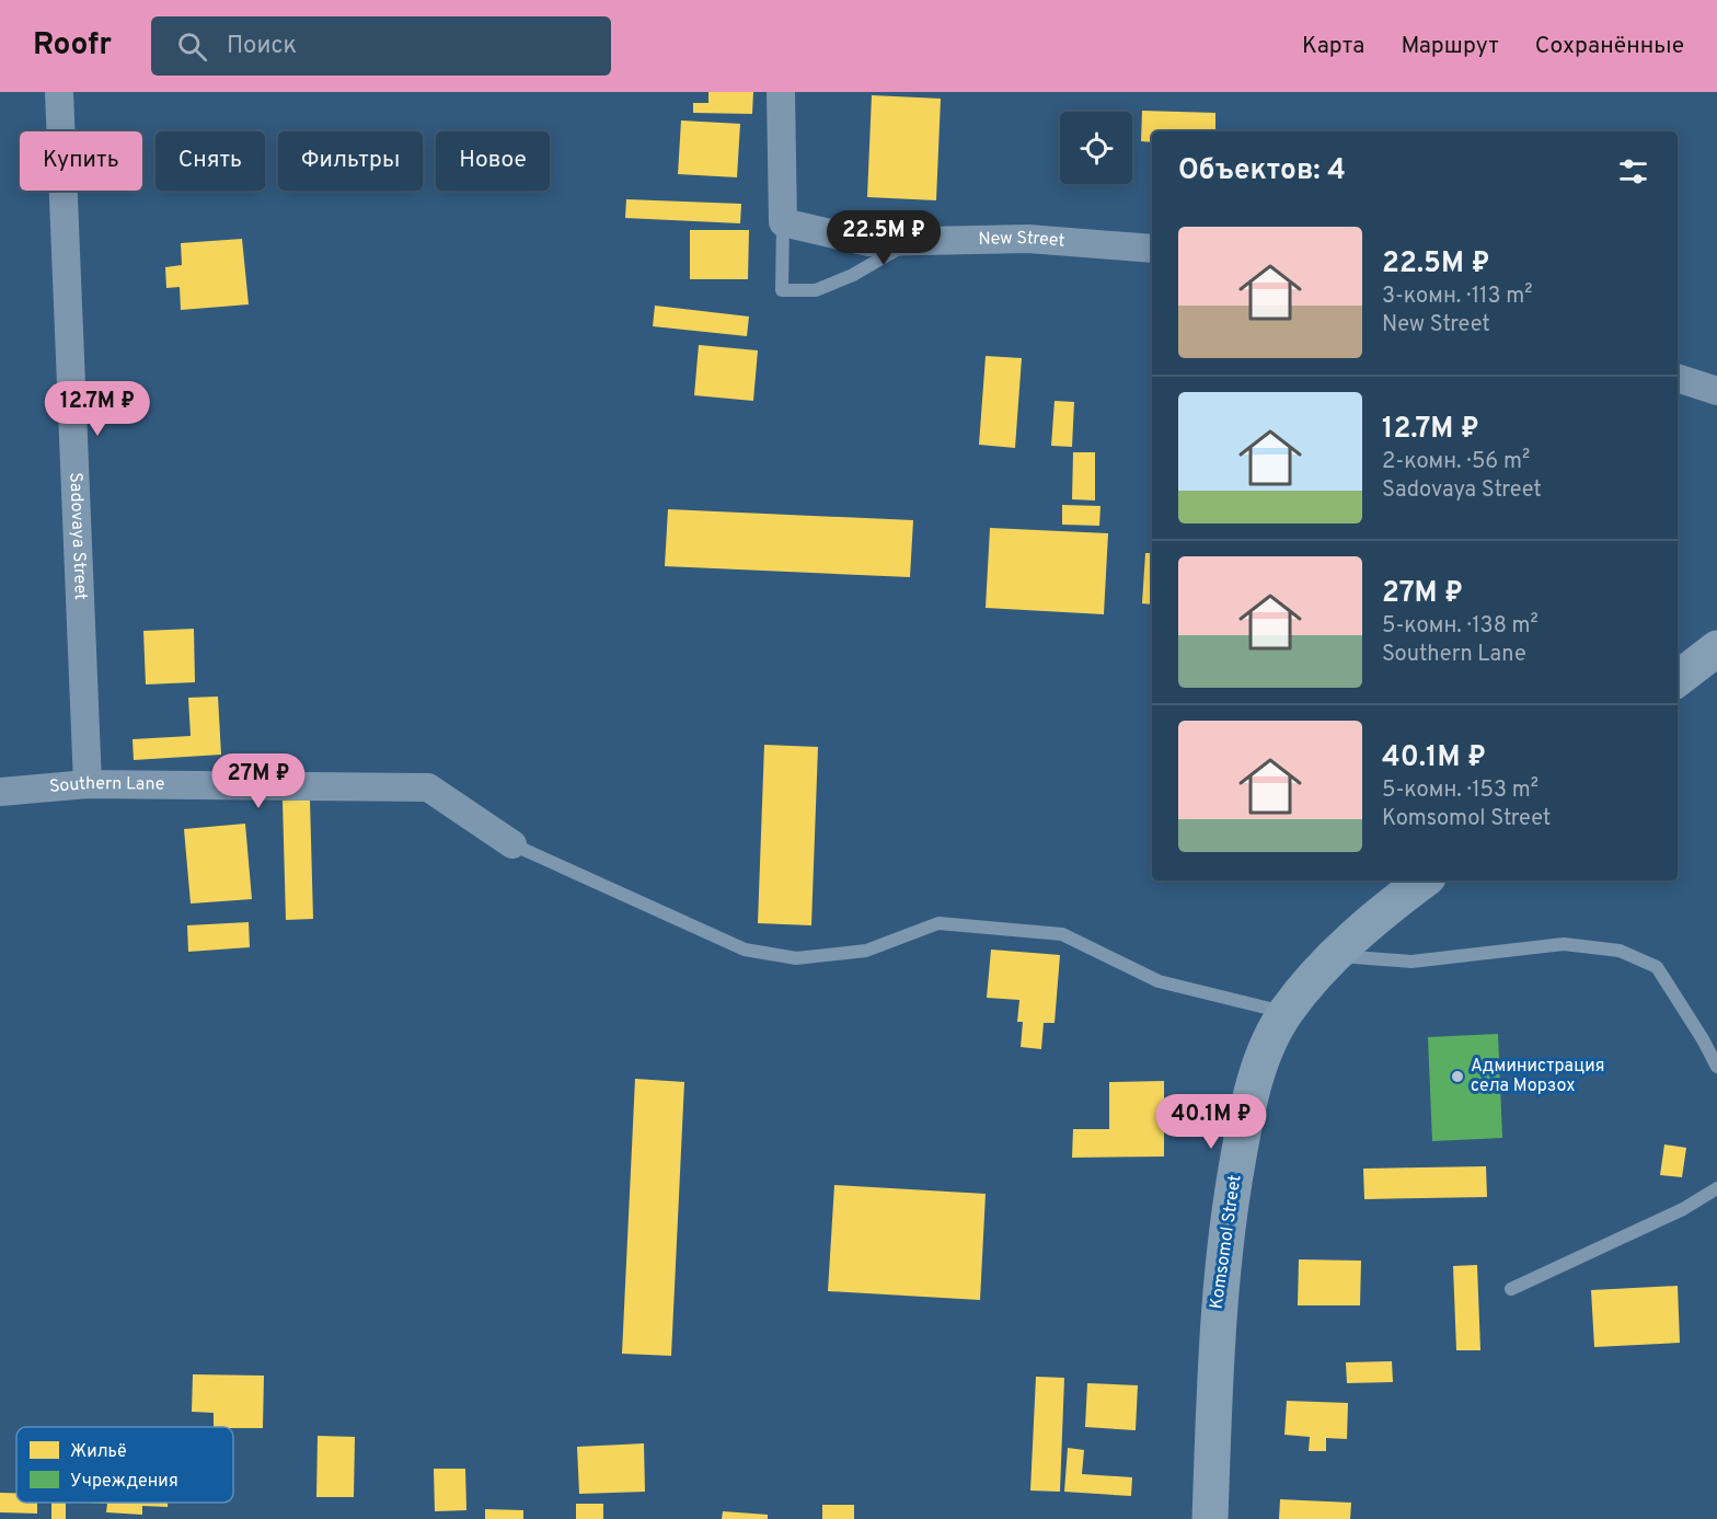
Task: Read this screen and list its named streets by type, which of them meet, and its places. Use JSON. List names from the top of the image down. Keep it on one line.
{"streets":{"street":["New Street","Sadovaya Street","Southern Lane","Komsomol Street"]},"crossings":[["Sadovaya Street","Southern Lane"]],"places":["Администрация села Морзох"],"legend":["Жильё","Учреждения"],"page":{"header":"Roofr","search":"Поиск","nav":["Карта","Маршрут","Сохранённые"],"chip":["Купить","Снять","Фильтры","Новое"],"heading":"Объектов: 4","price":["22.5M ₽","12.7M ₽","27M ₽","40.1M ₽"],"list":[{"name":"22.5M ₽","note":"3-комн. · 113 m² · New Street"},{"name":"12.7M ₽","note":"2-комн. · 56 m² · Sadovaya Street"},{"name":"27M ₽","note":"5-комн. · 138 m² · Southern Lane"},{"name":"40.1M ₽","note":"5-комн. · 153 m² · Komsomol Street"}]}}
